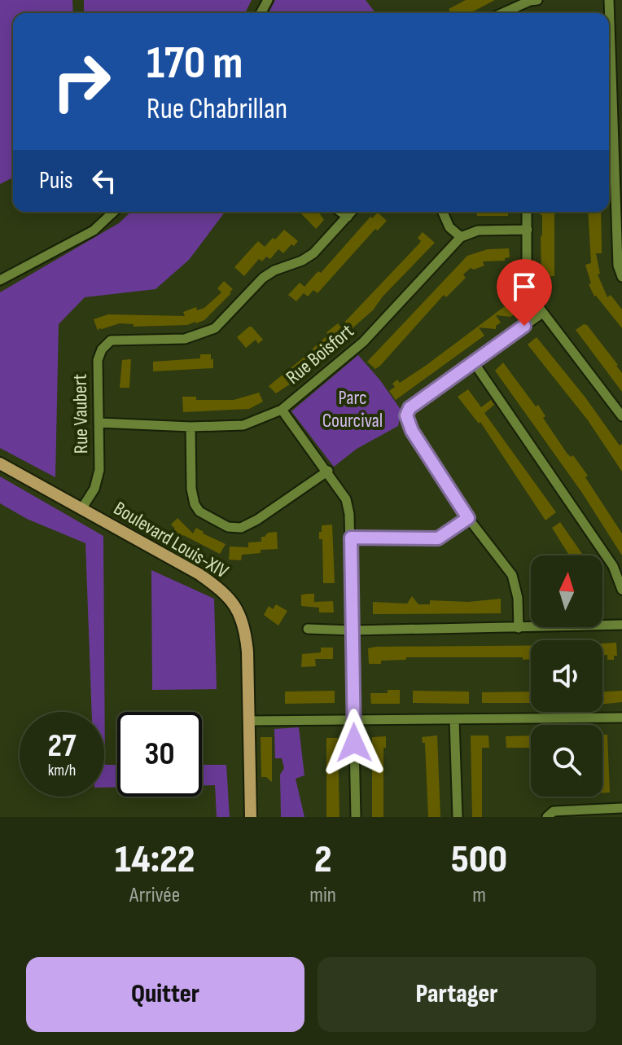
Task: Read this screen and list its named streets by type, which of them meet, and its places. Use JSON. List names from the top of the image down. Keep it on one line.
{"streets":{"main road":["Boulevard Louis-XIV"],"street":["Rue Boisfort","Rue Vaubert"]},"crossings":[["Rue Boisfort","Rue Vaubert"],["Rue Vaubert","Boulevard Louis-XIV"]],"parks":["Parc Courcival"],"north":"top","page":{"turn":["170 m","Rue Chabrillan"],"then":"Puis","speed":"27 km/h","limit":"30","eta":["14:22","Arrivée","2","min","500","m"],"buttons":["Quitter","Partager"]}}
